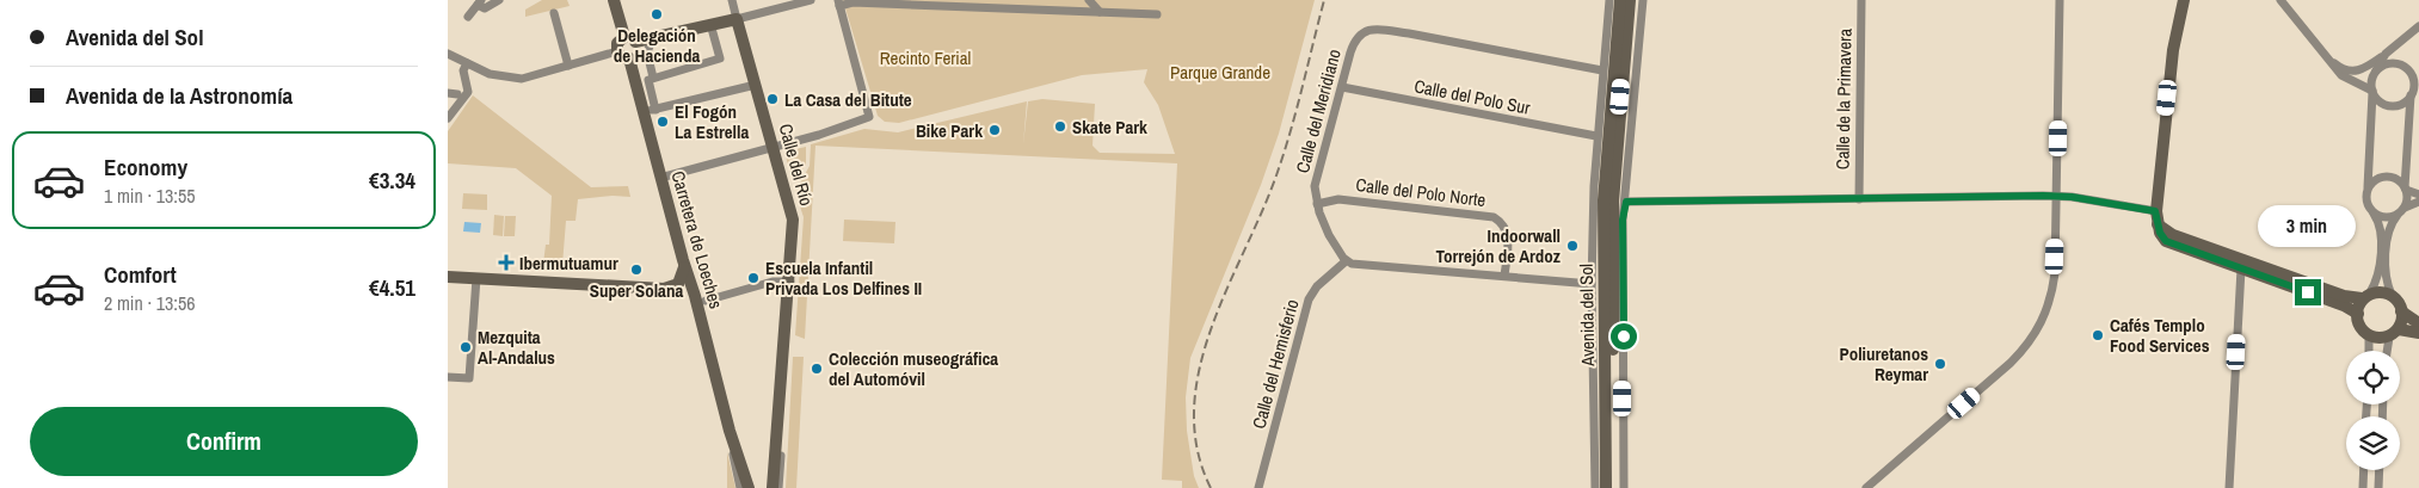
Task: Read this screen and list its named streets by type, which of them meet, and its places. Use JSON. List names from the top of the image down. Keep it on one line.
{"streets":{"street":["Calle del Polo Sur","Calle de la Primavera","Calle del Meridiano","Calle del Río","Calle del Polo Norte","Carretera de Loeches","Avenida del Sol","Calle del Hemisferio"]},"crossings":[["Calle del Polo Sur","Calle del Meridiano"],["Calle del Polo Sur","Avenida del Sol"],["Calle del Meridiano","Calle del Polo Norte"],["Calle del Meridiano","Avenida del Sol"],["Calle del Meridiano","Calle del Hemisferio"]],"parks":["Recinto Ferial","Parque Grande"],"places":{"other":["Delegación de Hacienda","La Casa del Bitute","El Fogón La Estrella","Skate Park","Bike Park","Indoorwall Torrejón de Ardoz","Super Solana","Escuela Infantil Privada Los Delfines II","Cafés Templo Food Services","Mezquita Al-Andalus","Poliuretanos Reymar","Colección museográfica del Automóvil"],"health":["Ibermutuamur"]},"page":{"banner":["Avenida del Sol","Avenida de la Astronomía"],"list":[{"name":"Economy","note":"1 min · 13:55","value":"€3.34"},{"name":"Comfort","note":"2 min · 13:56","value":"€4.51"}],"bubble":"3 min","buttons":"Confirm"}}
